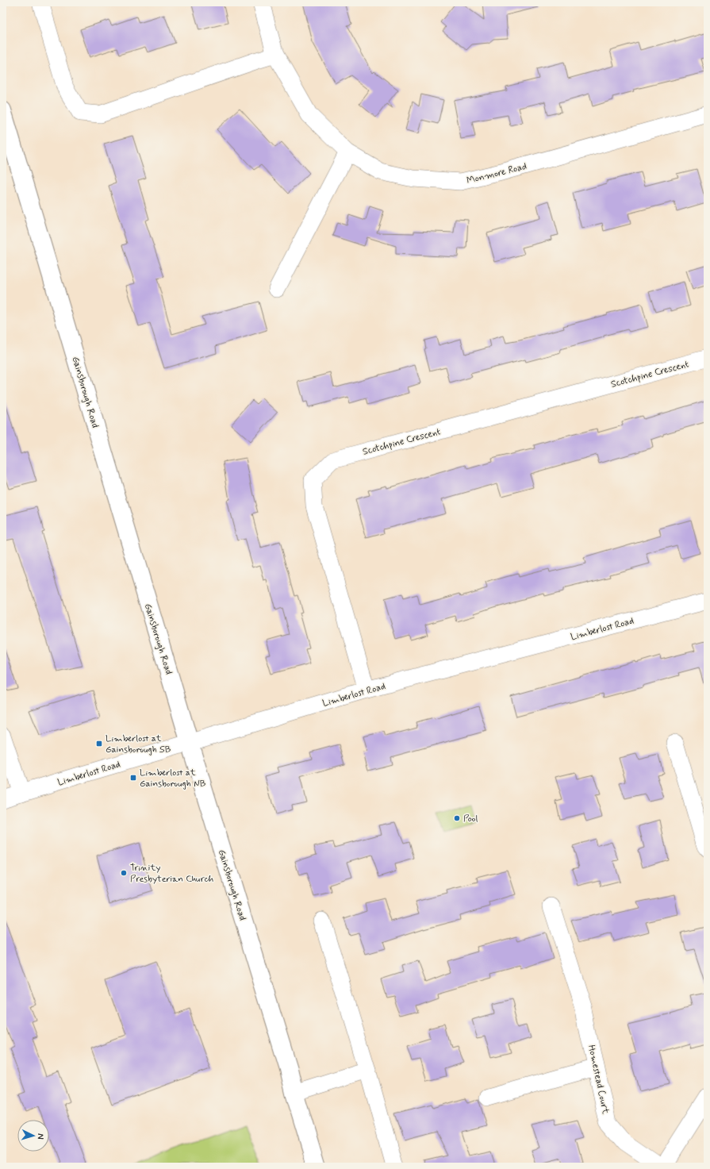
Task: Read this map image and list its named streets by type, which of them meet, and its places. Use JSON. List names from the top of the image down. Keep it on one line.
{"streets":{"main road":["Gainsborough Road"],"street":["Monmore Road","Scotchpine Crescent","Limberlost Road","Homestead Court"]},"crossings":[["Scotchpine Crescent","Limberlost Road"],["Gainsborough Road","Limberlost Road"]],"places":{"transit":["Limberlost at Gainsborough SB","Limberlost at Gainsborough NB"],"other":["Pool","Trinity Presbyterian Church"]},"north":"right"}
